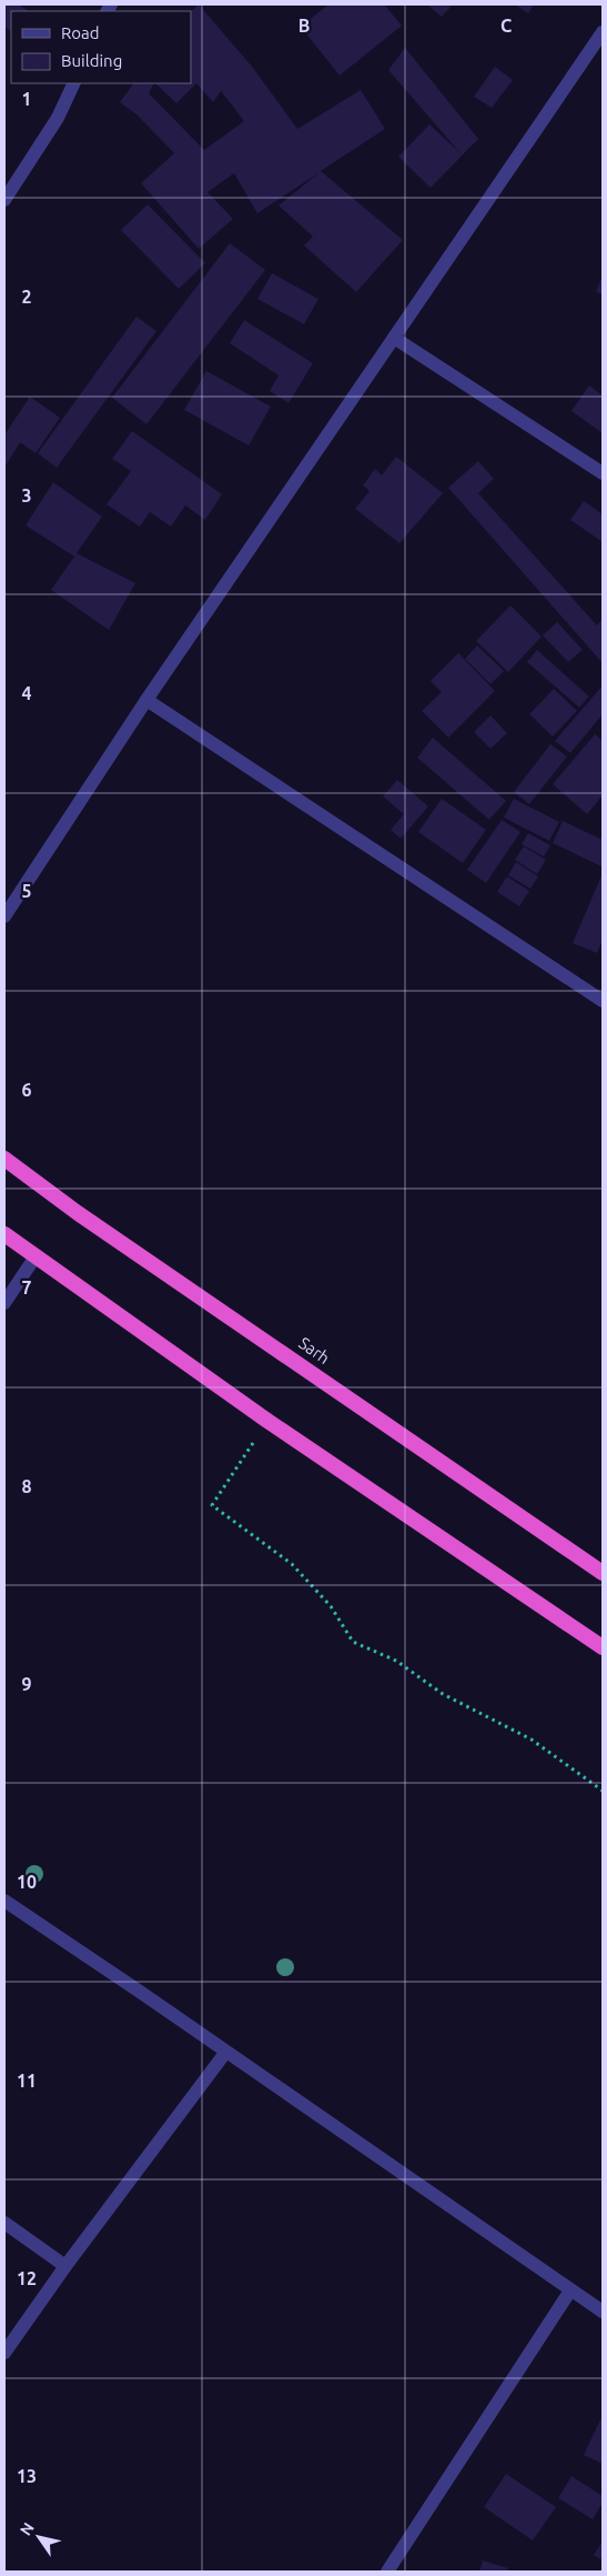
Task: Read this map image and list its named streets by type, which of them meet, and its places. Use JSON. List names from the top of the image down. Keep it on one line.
{"streets":{"highway":["Sarh"]},"legend":["Road","Building"],"north":"top left","grid":{"columns":["B","C"],"rows":["1","2","3","4","5","6","7","8","9","10","11","12","13"]}}
